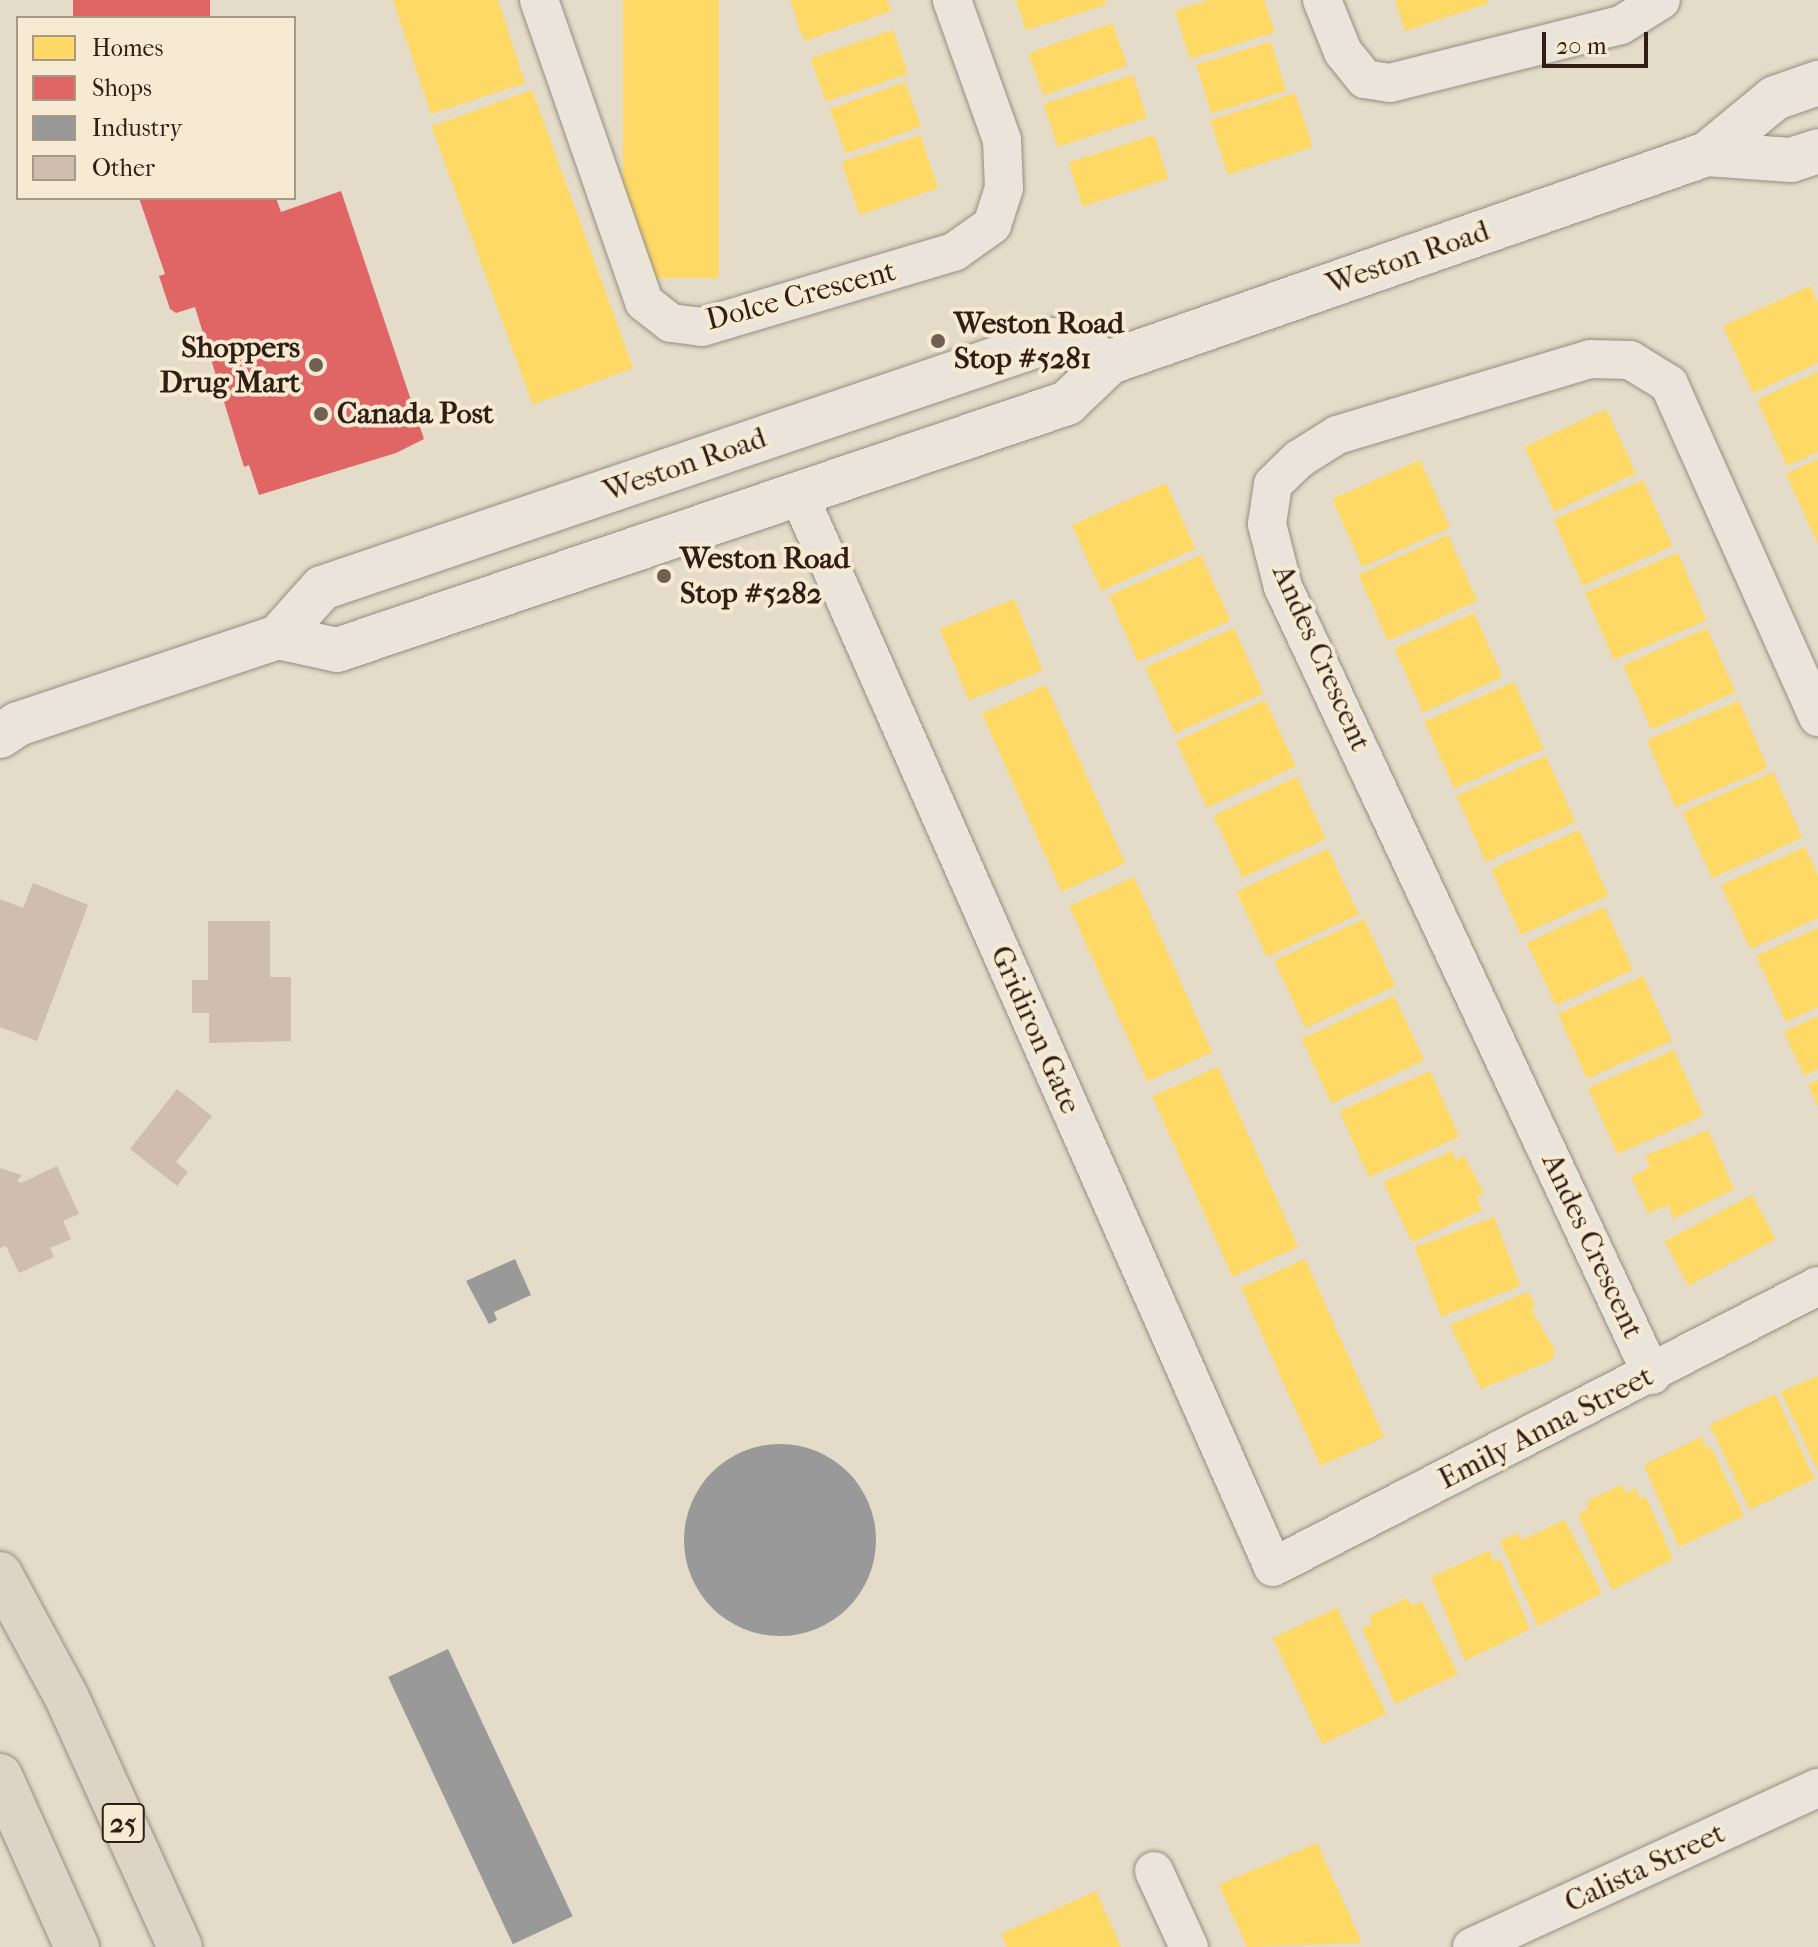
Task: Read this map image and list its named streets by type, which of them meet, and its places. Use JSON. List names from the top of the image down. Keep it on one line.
{"streets":{"main road":["Weston Road","25"],"street":["Dolce Crescent","Andes Crescent","Gridiron Gate","Emily Anna Street","Calista Street"]},"crossings":[["Weston Road","Gridiron Gate"],["Andes Crescent","Emily Anna Street"],["Gridiron Gate","Emily Anna Street"]],"places":["Weston Road Stop #5281","Shoppers Drug Mart","Canada Post","Weston Road Stop #5282"],"legend":["Homes","Shops","Industry","Other"],"scale_bar":"20 m"}
